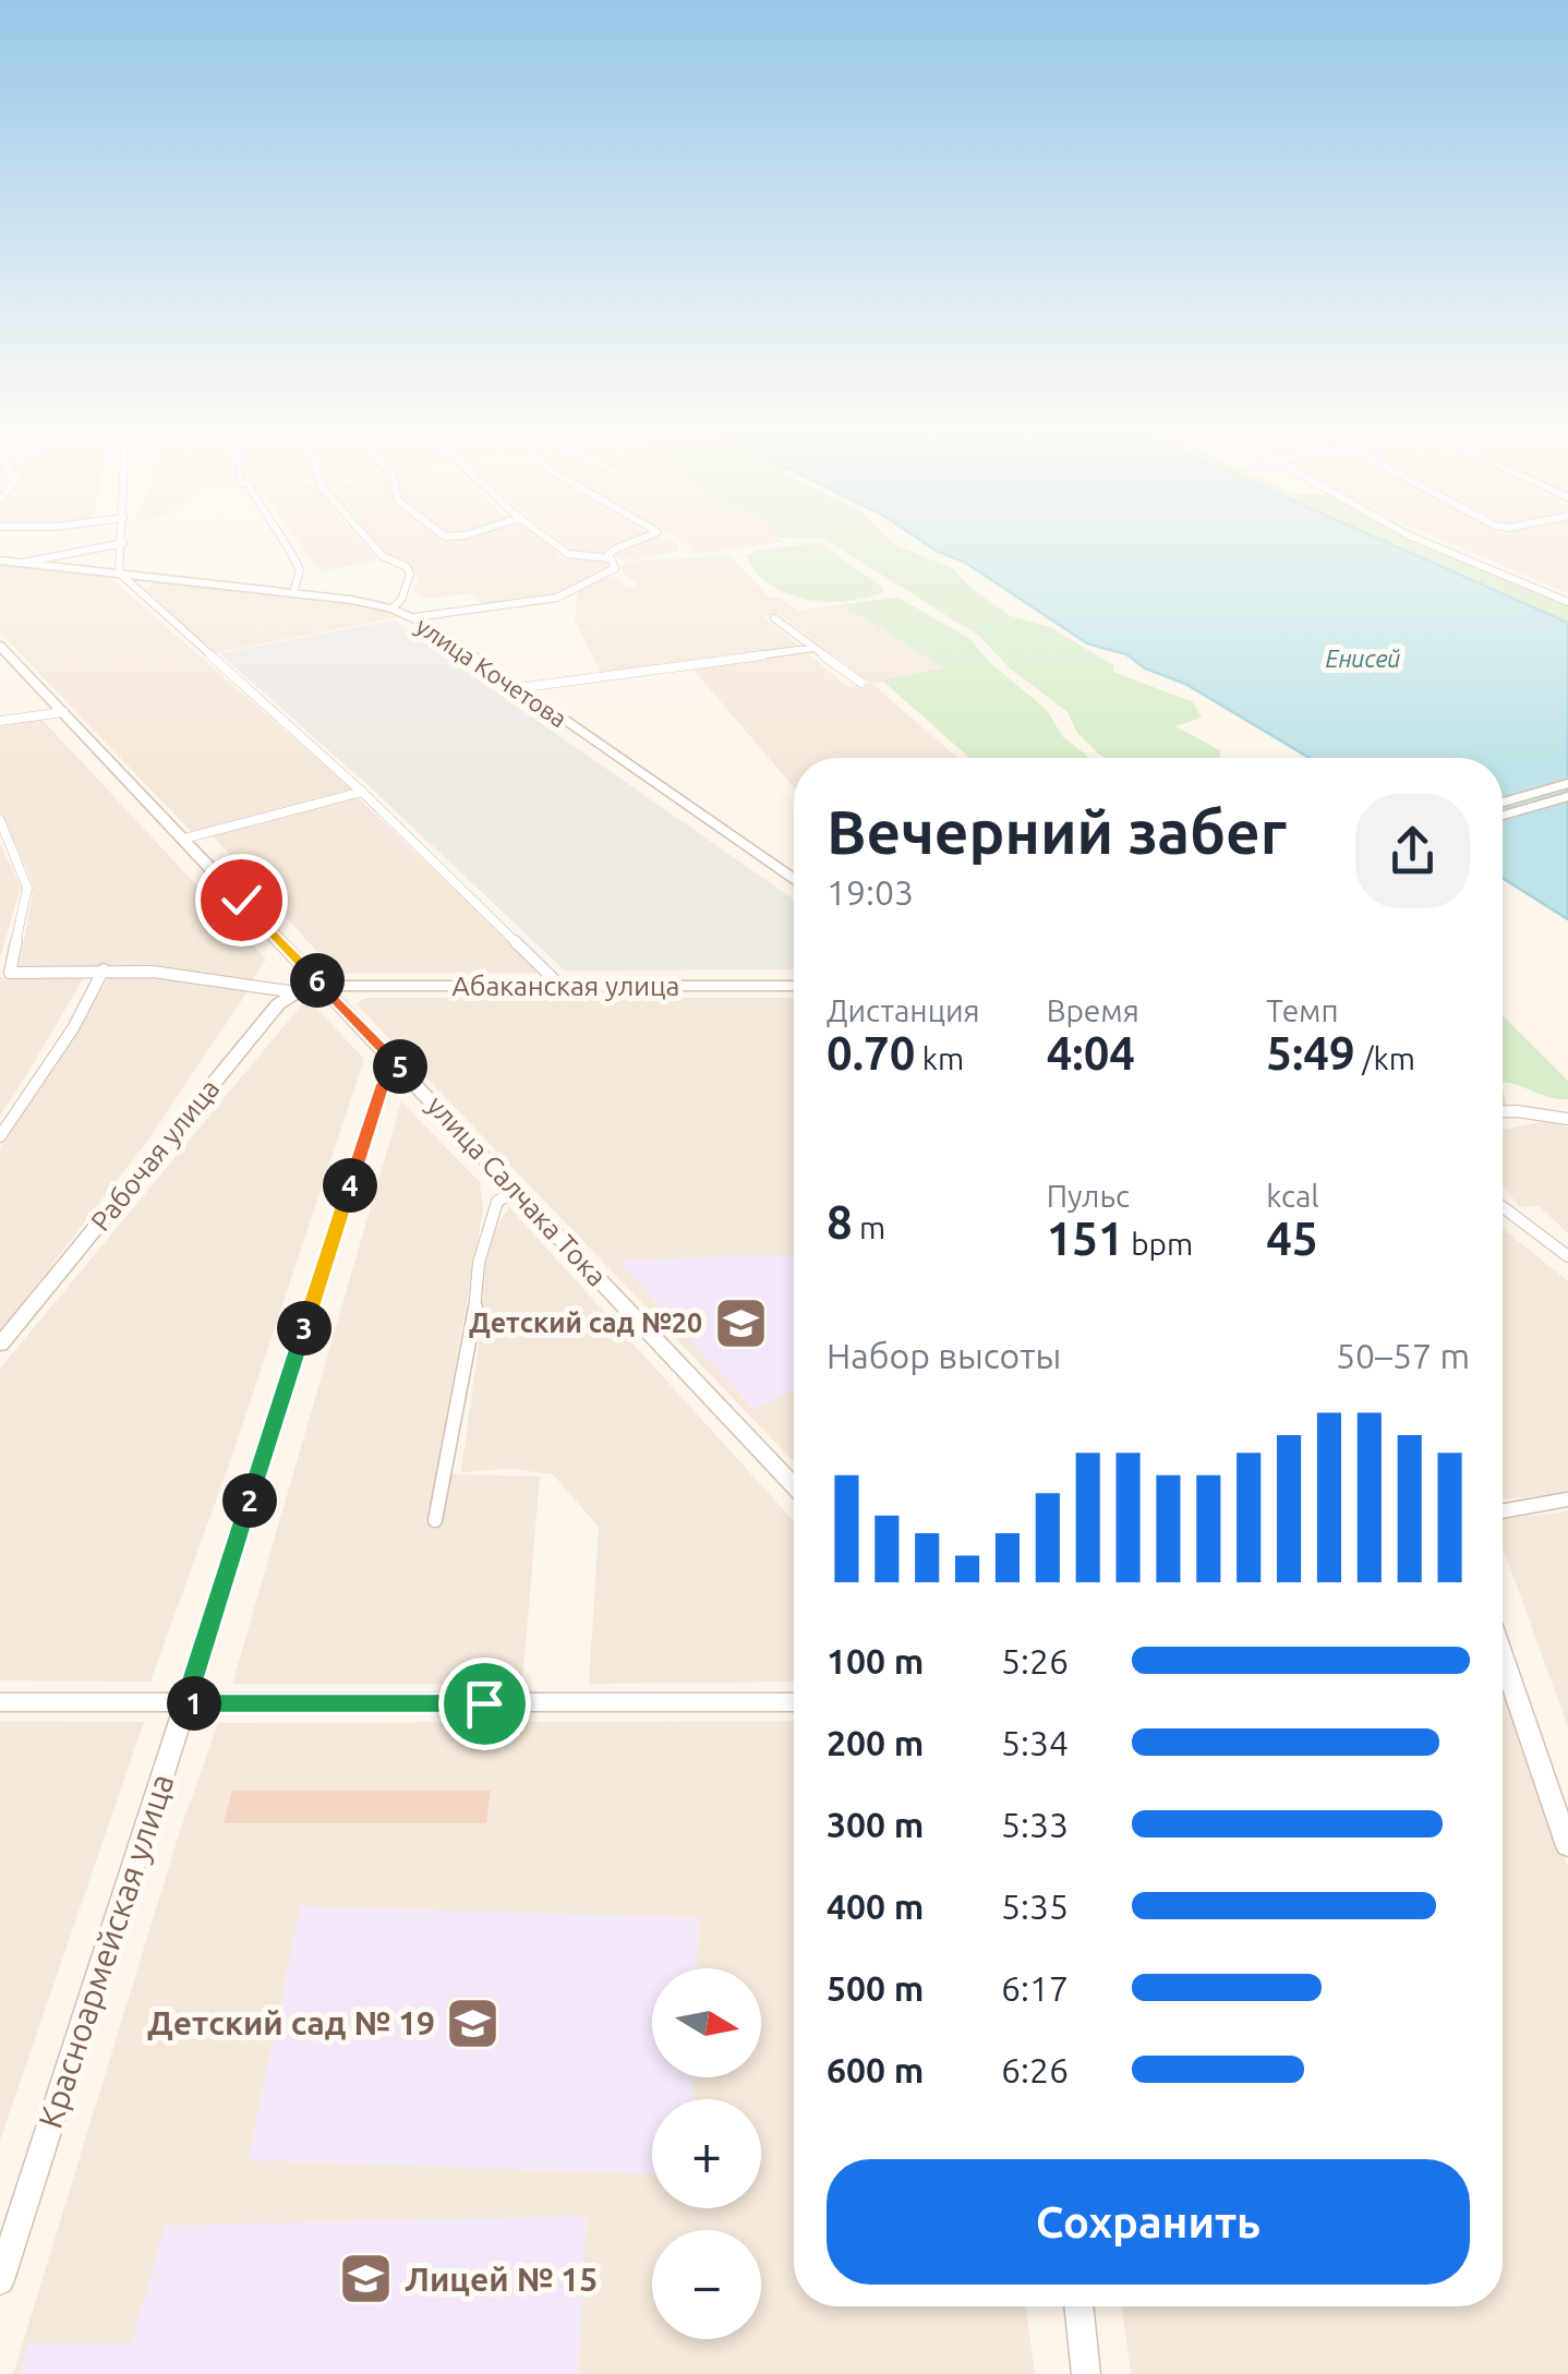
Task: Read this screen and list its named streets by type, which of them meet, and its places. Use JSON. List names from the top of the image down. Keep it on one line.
{"streets":{"street":["улица Кочетова","Абаканская улица","Рабочая улица","улица Салчака Тока","Красноармейская улица"]},"crossings":[["Абаканская улица","улица Салчака Тока"],["улица Салчака Тока","Красноармейская улица"]],"water":["Енисей"],"places":{"school or university":["Детский сад №20","Детский сад № 19","Лицей № 15"]},"north":"right","page":{"heading":["Вечерний забег","19:03"],"stats":[["Дистанция","0.70 km"],["Время","4:04"],["Темп","5:49 /km"],["8 m"],["Пульс","151 bpm"],["kcal","45"]],"pins":["6","5","4","3","2","1"],"chart":["Набор высоты","50–57 m"],"list":[{"name":"100 m","note":"5:26"},{"name":"200 m","note":"5:34"},{"name":"300 m","note":"5:33"},{"name":"400 m","note":"5:35"},{"name":"500 m","note":"6:17"},{"name":"600 m","note":"6:26"}],"map_buttons":["+","−"],"buttons":"Сохранить"}}
